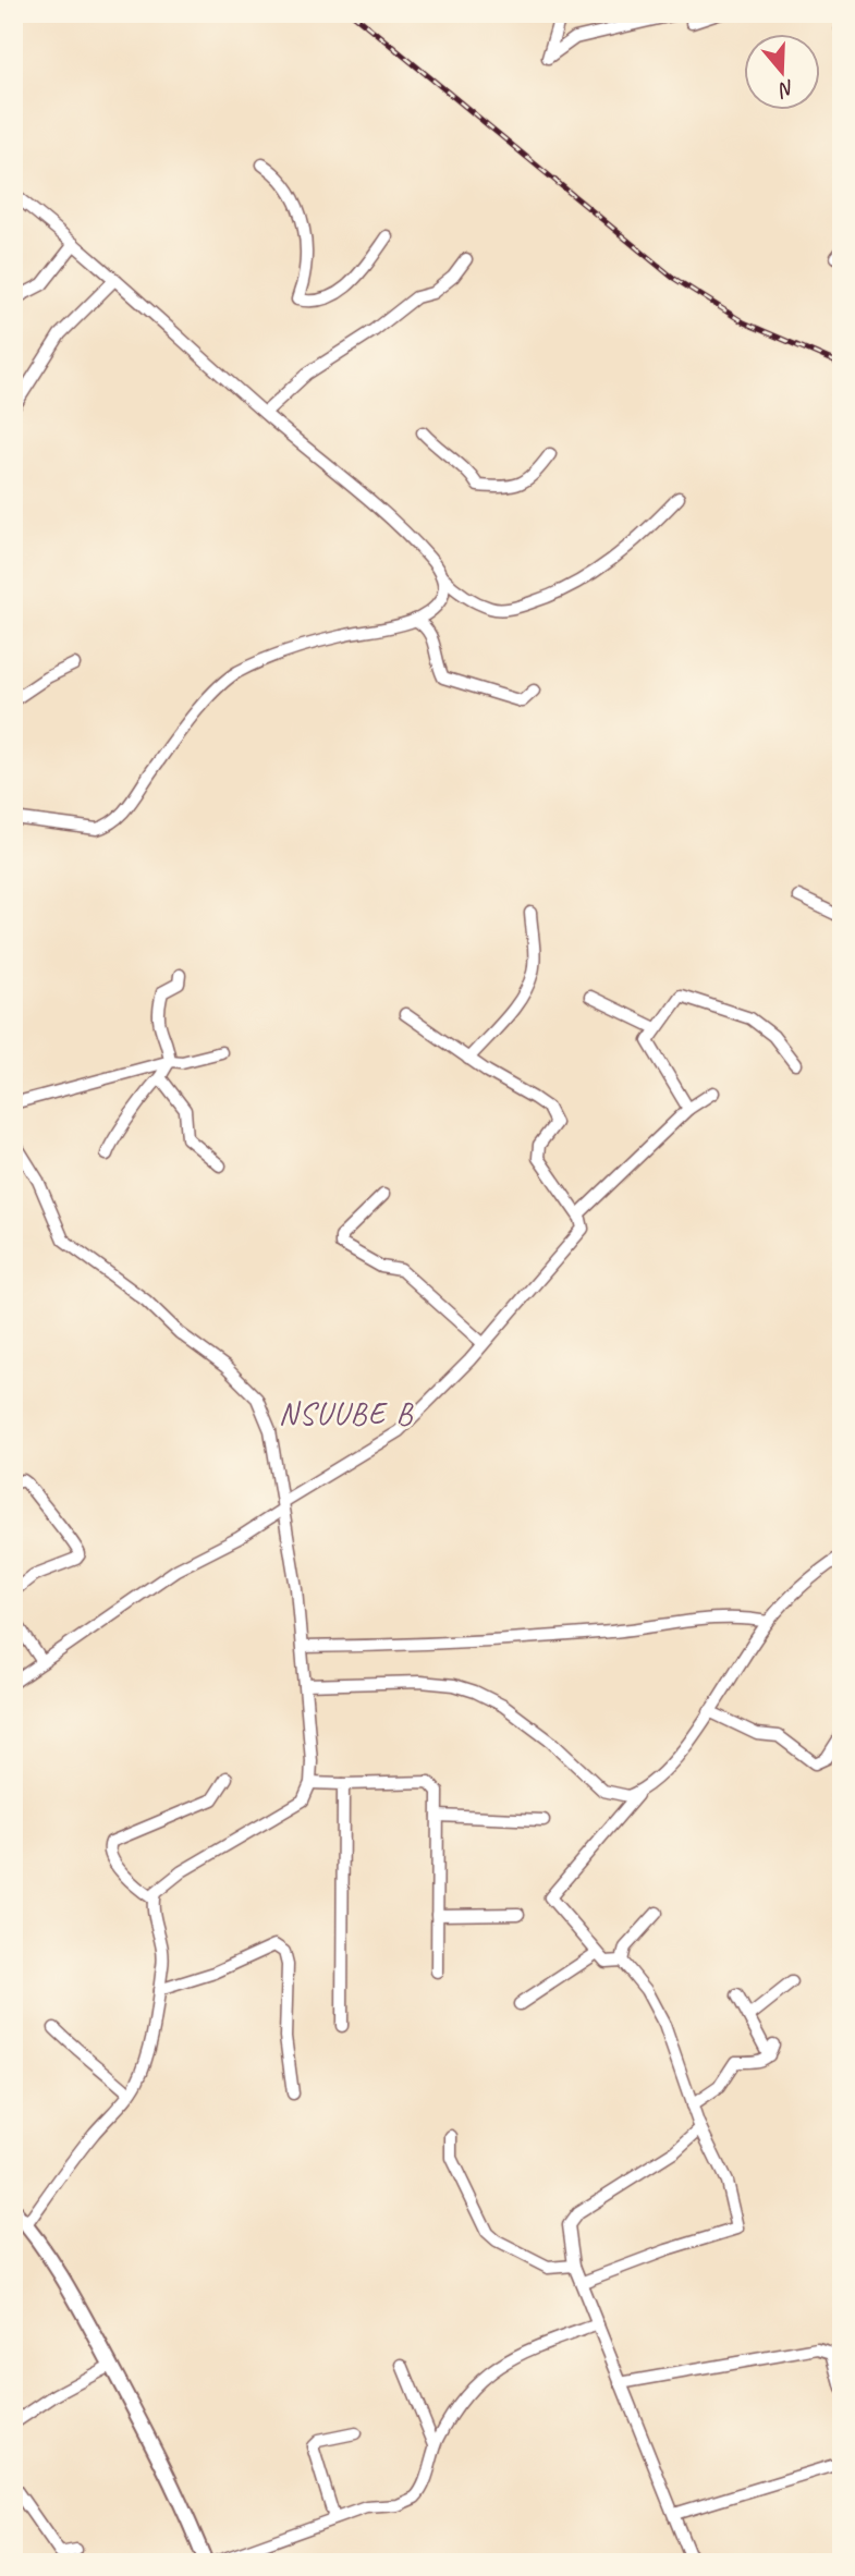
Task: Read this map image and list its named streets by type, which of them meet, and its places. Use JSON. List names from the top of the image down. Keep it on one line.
{"districts":["NSUUBE B"],"north":"bottom"}
